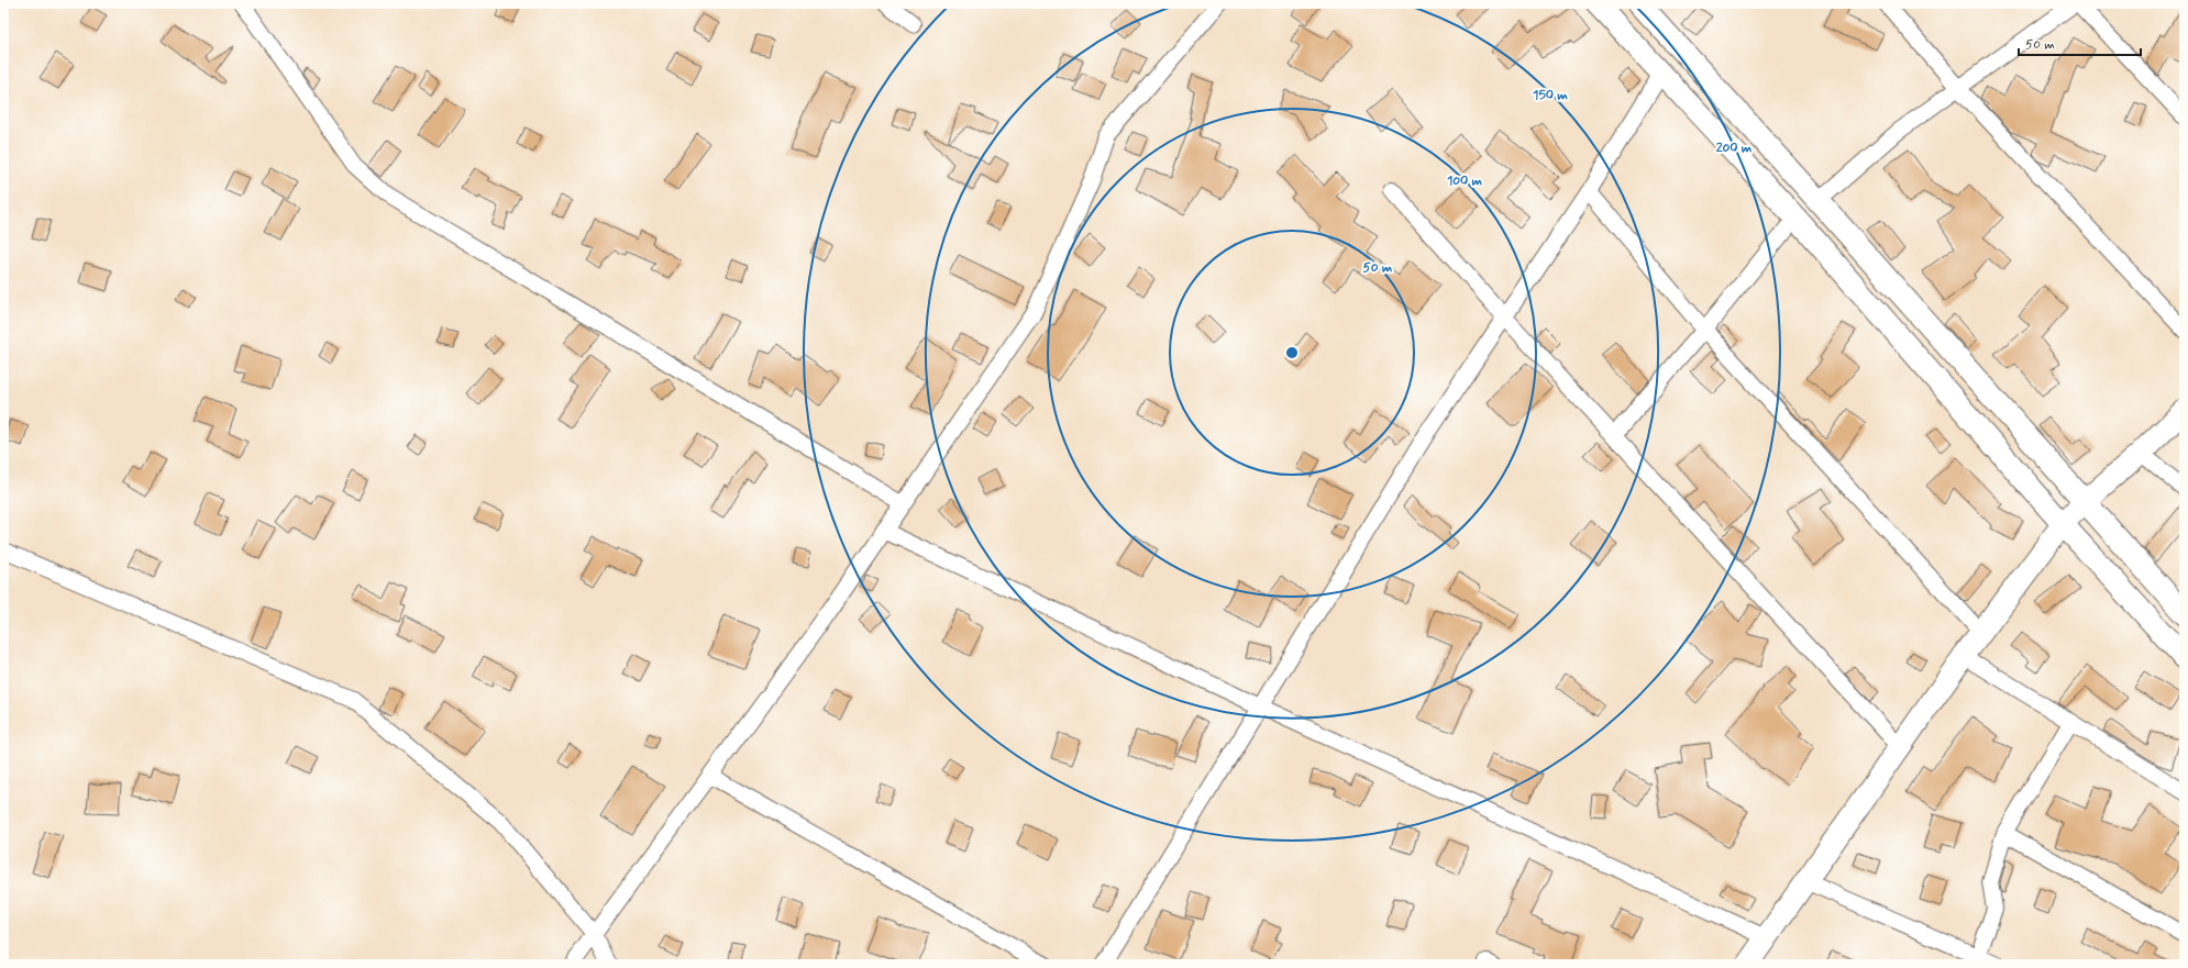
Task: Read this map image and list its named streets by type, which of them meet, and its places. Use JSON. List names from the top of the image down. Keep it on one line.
{"scale_bar":"50 m","rings":["150 m","200 m","100 m","50 m"]}
